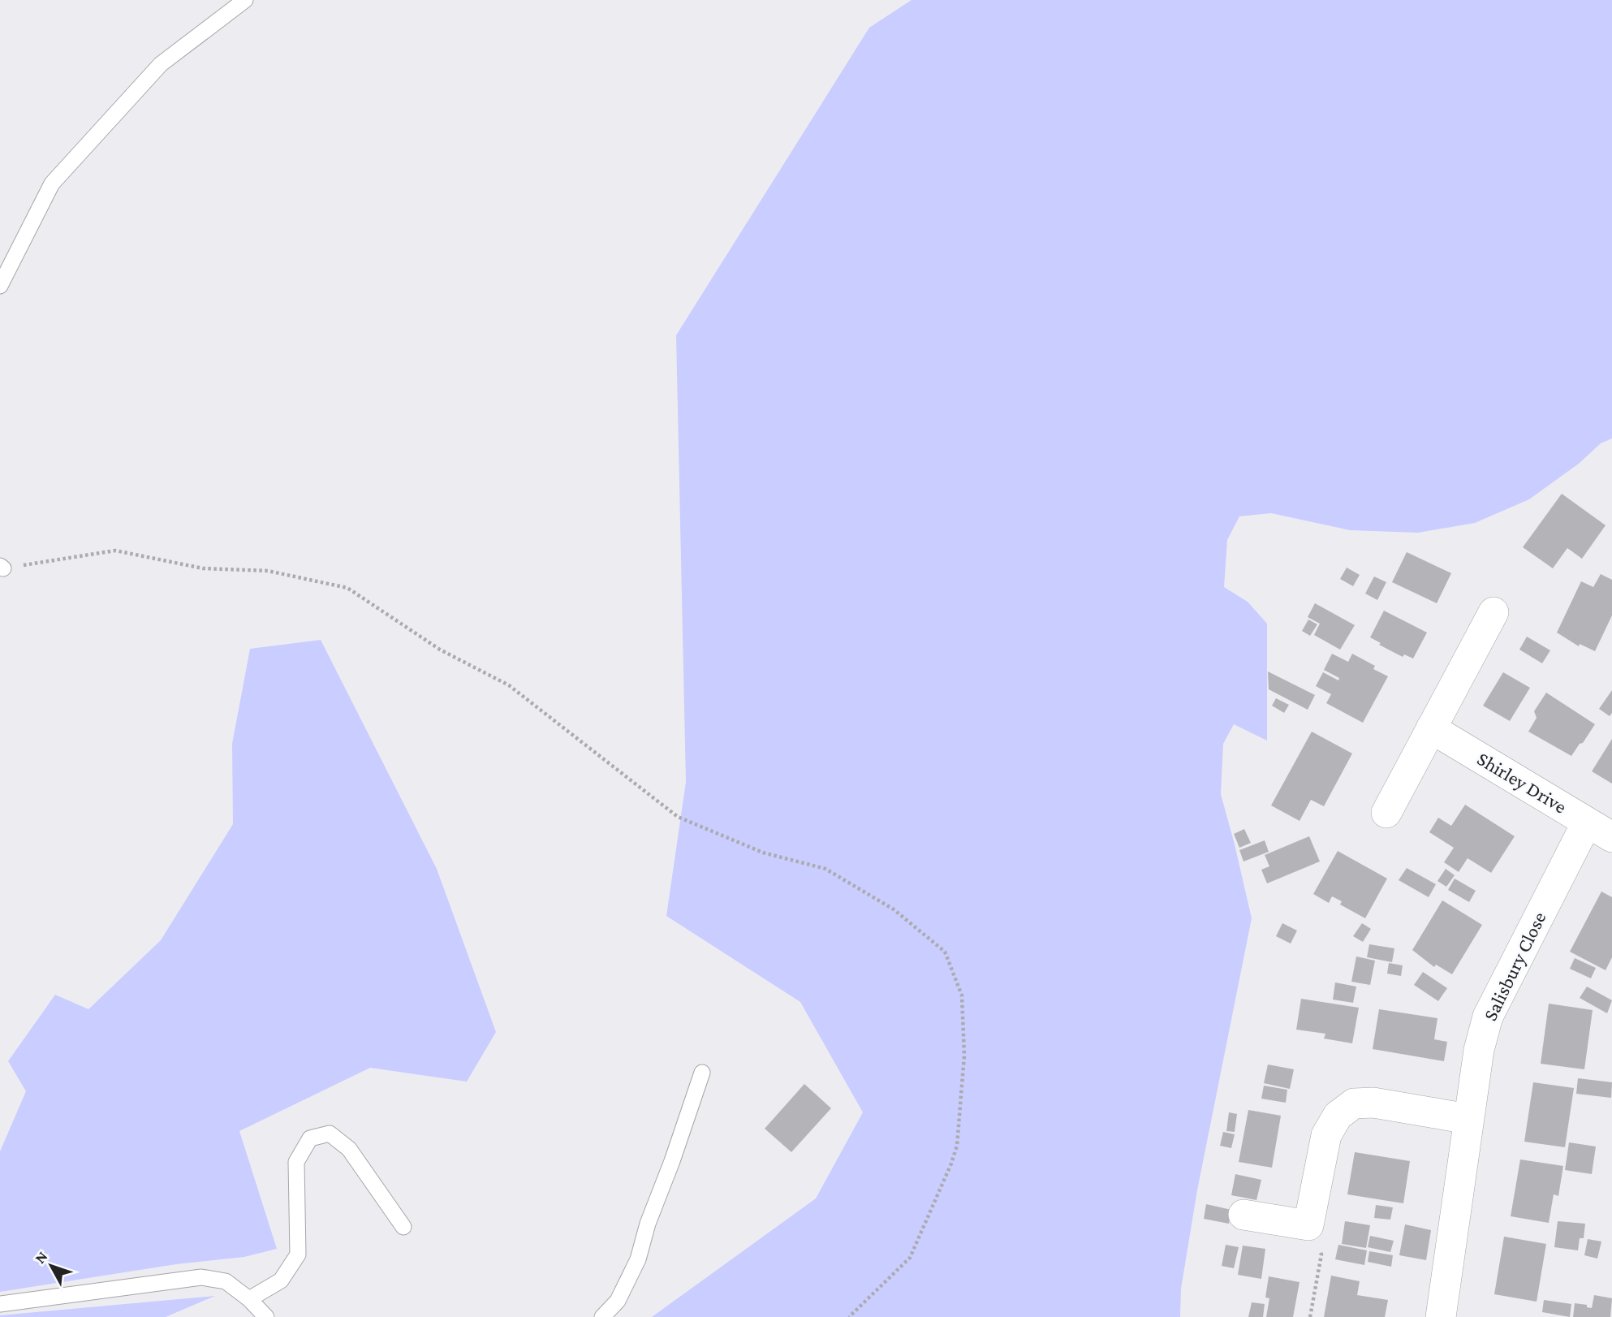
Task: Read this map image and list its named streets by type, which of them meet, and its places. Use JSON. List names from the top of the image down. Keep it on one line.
{"streets":{"street":["Shirley Drive","Salisbury Close"]},"crossings":[["Shirley Drive","Salisbury Close"]],"north":"top left"}
